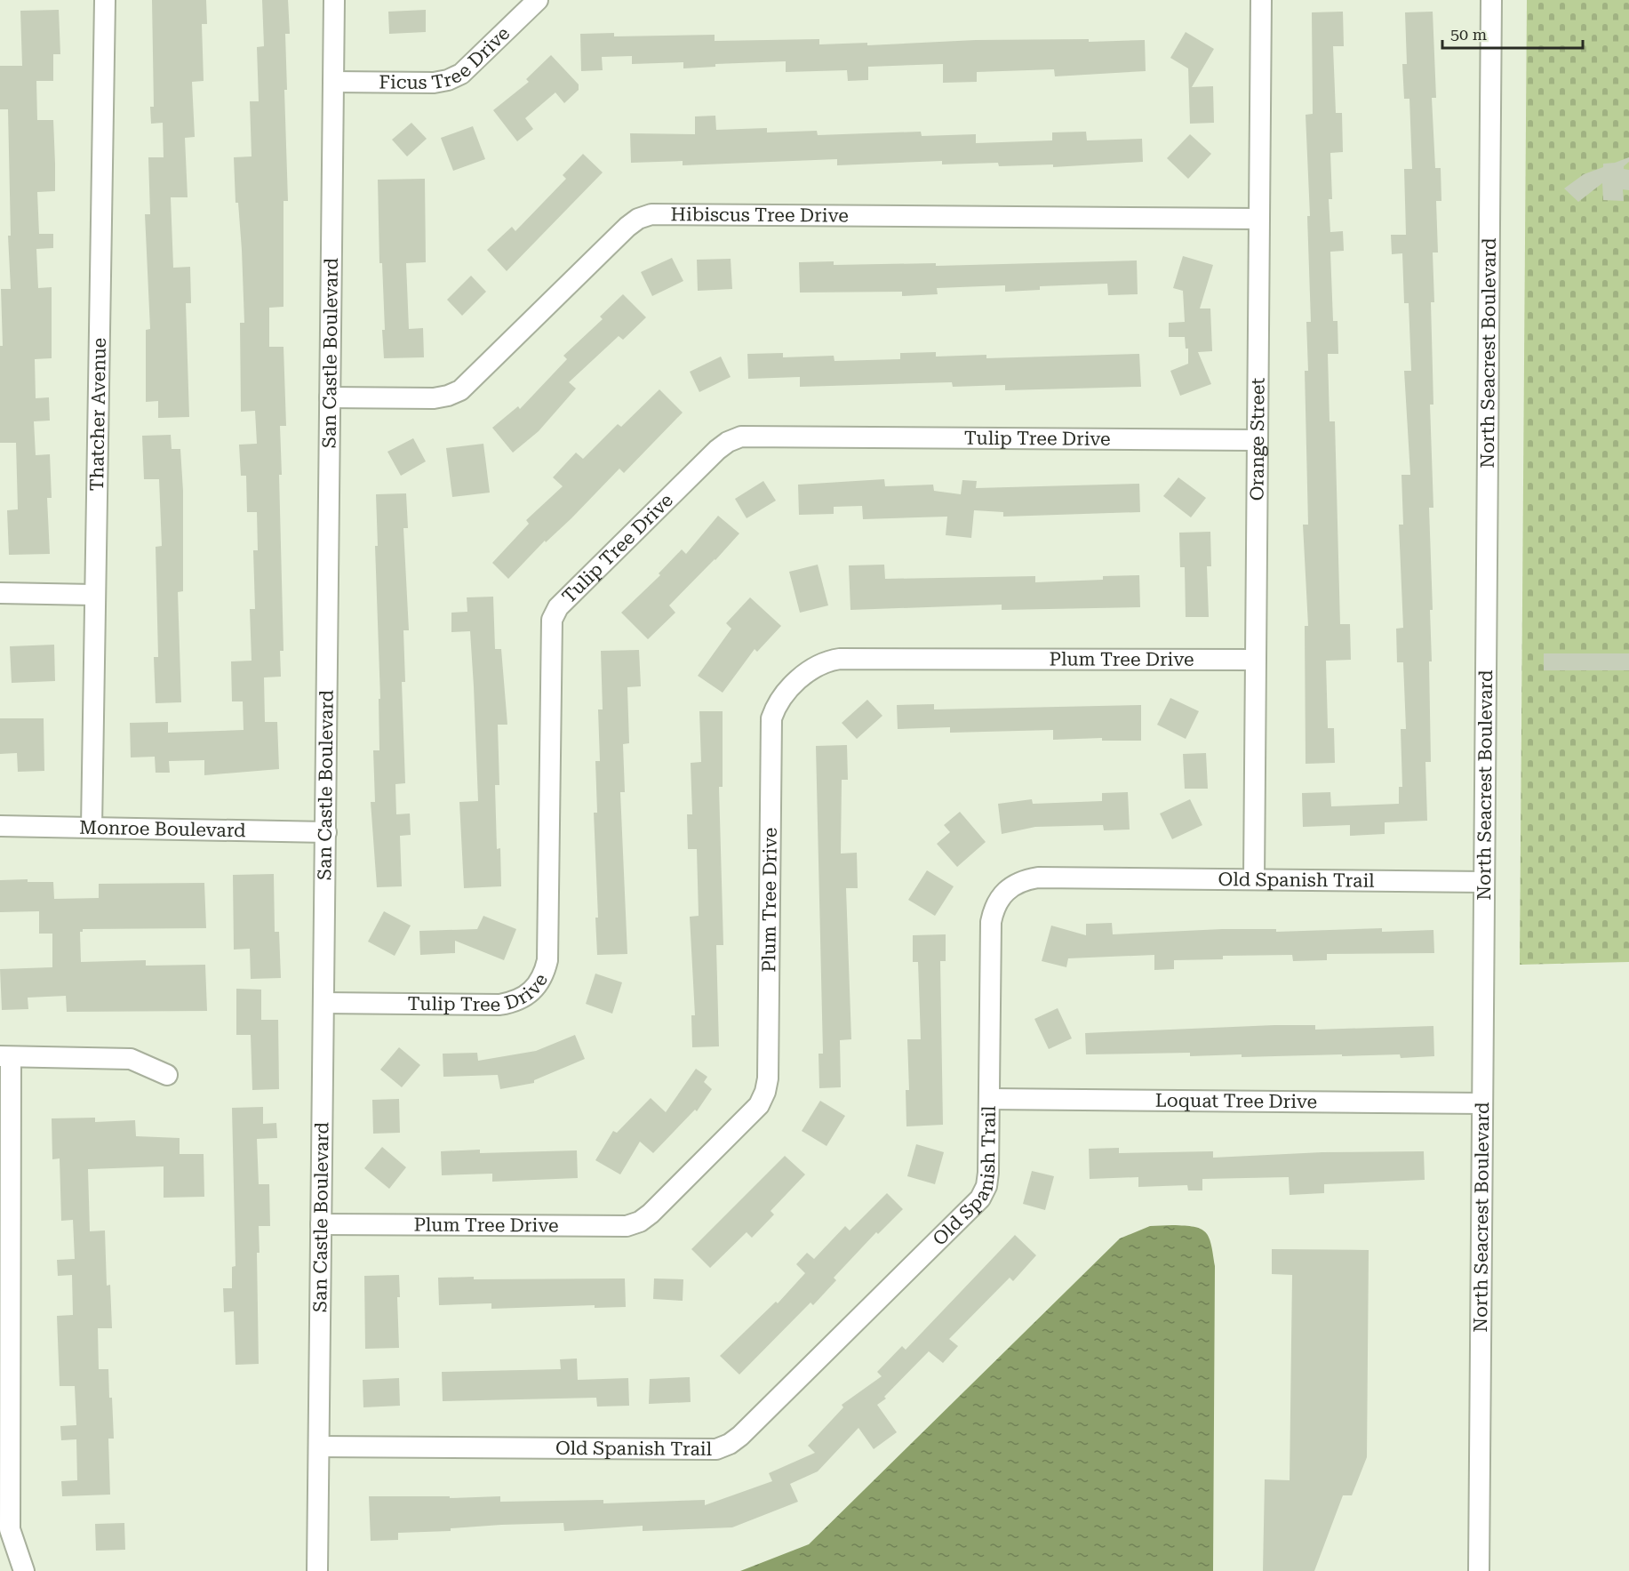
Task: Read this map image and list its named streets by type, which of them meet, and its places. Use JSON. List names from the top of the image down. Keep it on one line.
{"streets":{"street":["Ficus Tree Drive","Hibiscus Tree Drive","San Castle Boulevard","North Seacrest Boulevard","Thatcher Avenue","Tulip Tree Drive","Orange Street","Plum Tree Drive","Monroe Boulevard","Old Spanish Trail","Loquat Tree Drive"]},"crossings":[["Ficus Tree Drive","San Castle Boulevard"],["Hibiscus Tree Drive","San Castle Boulevard"],["Hibiscus Tree Drive","Orange Street"],["San Castle Boulevard","Tulip Tree Drive"],["San Castle Boulevard","Plum Tree Drive"],["San Castle Boulevard","Monroe Boulevard"],["San Castle Boulevard","Old Spanish Trail"],["North Seacrest Boulevard","Old Spanish Trail"],["North Seacrest Boulevard","Loquat Tree Drive"],["Thatcher Avenue","Monroe Boulevard"],["Tulip Tree Drive","Orange Street"],["Orange Street","Plum Tree Drive"],["Orange Street","Old Spanish Trail"],["Old Spanish Trail","Loquat Tree Drive"]],"scale_bar":"50 m"}
